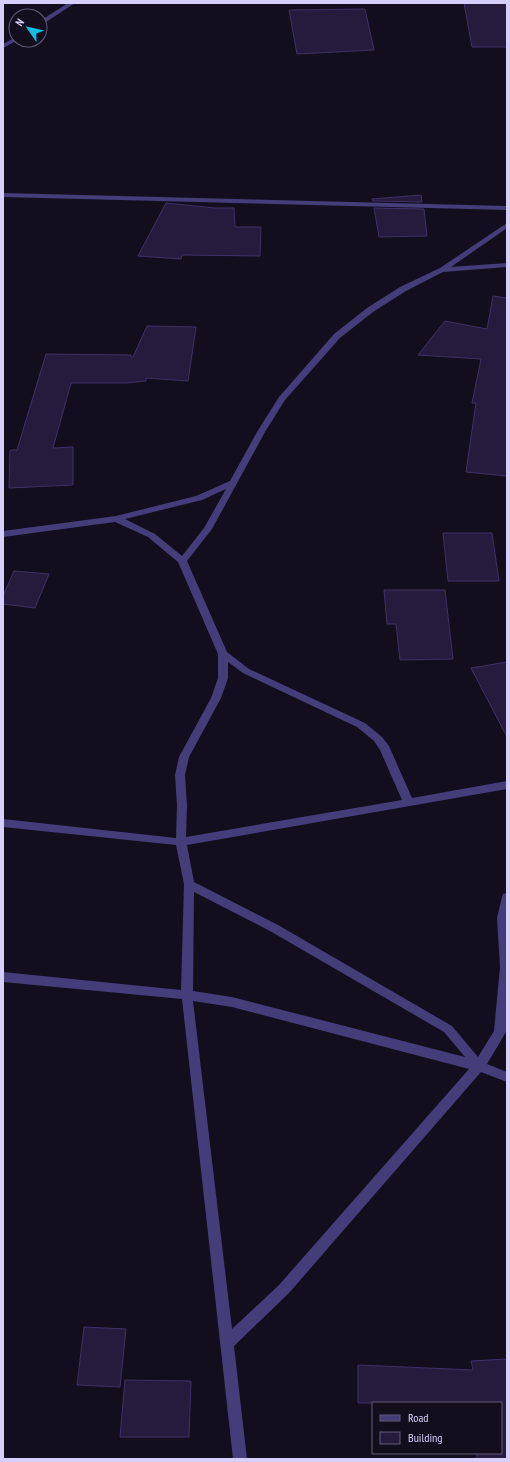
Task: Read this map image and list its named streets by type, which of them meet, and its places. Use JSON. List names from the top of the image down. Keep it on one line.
{"legend":["Road","Building"],"north":"top left"}
